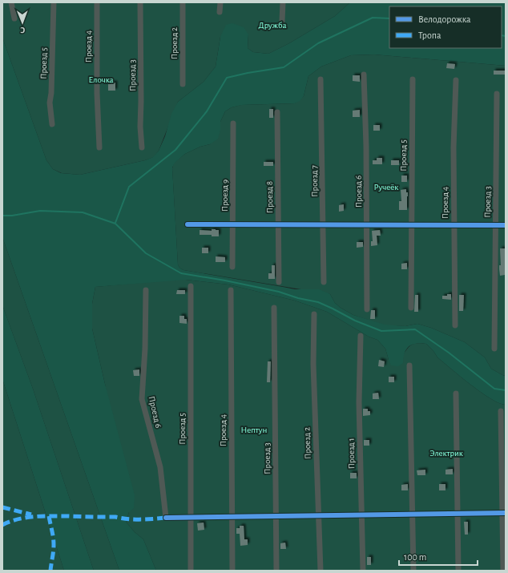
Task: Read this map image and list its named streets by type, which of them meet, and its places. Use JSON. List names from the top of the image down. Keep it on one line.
{"streets":{"street":["Проезд 2","Проезд 4","Проезд 5","Проезд 3","Проезд 7","Проезд 6","Проезд 9","Проезд 8","Проезд 1"]},"crossings":[["Проезд 5","Проезд 6"]],"parks":["Дружба","Елочка","Ручеёк","Нептун","Электрик"],"legend":["Велодорожка","Тропа"],"scale_bar":"100 m","north":"bottom"}
